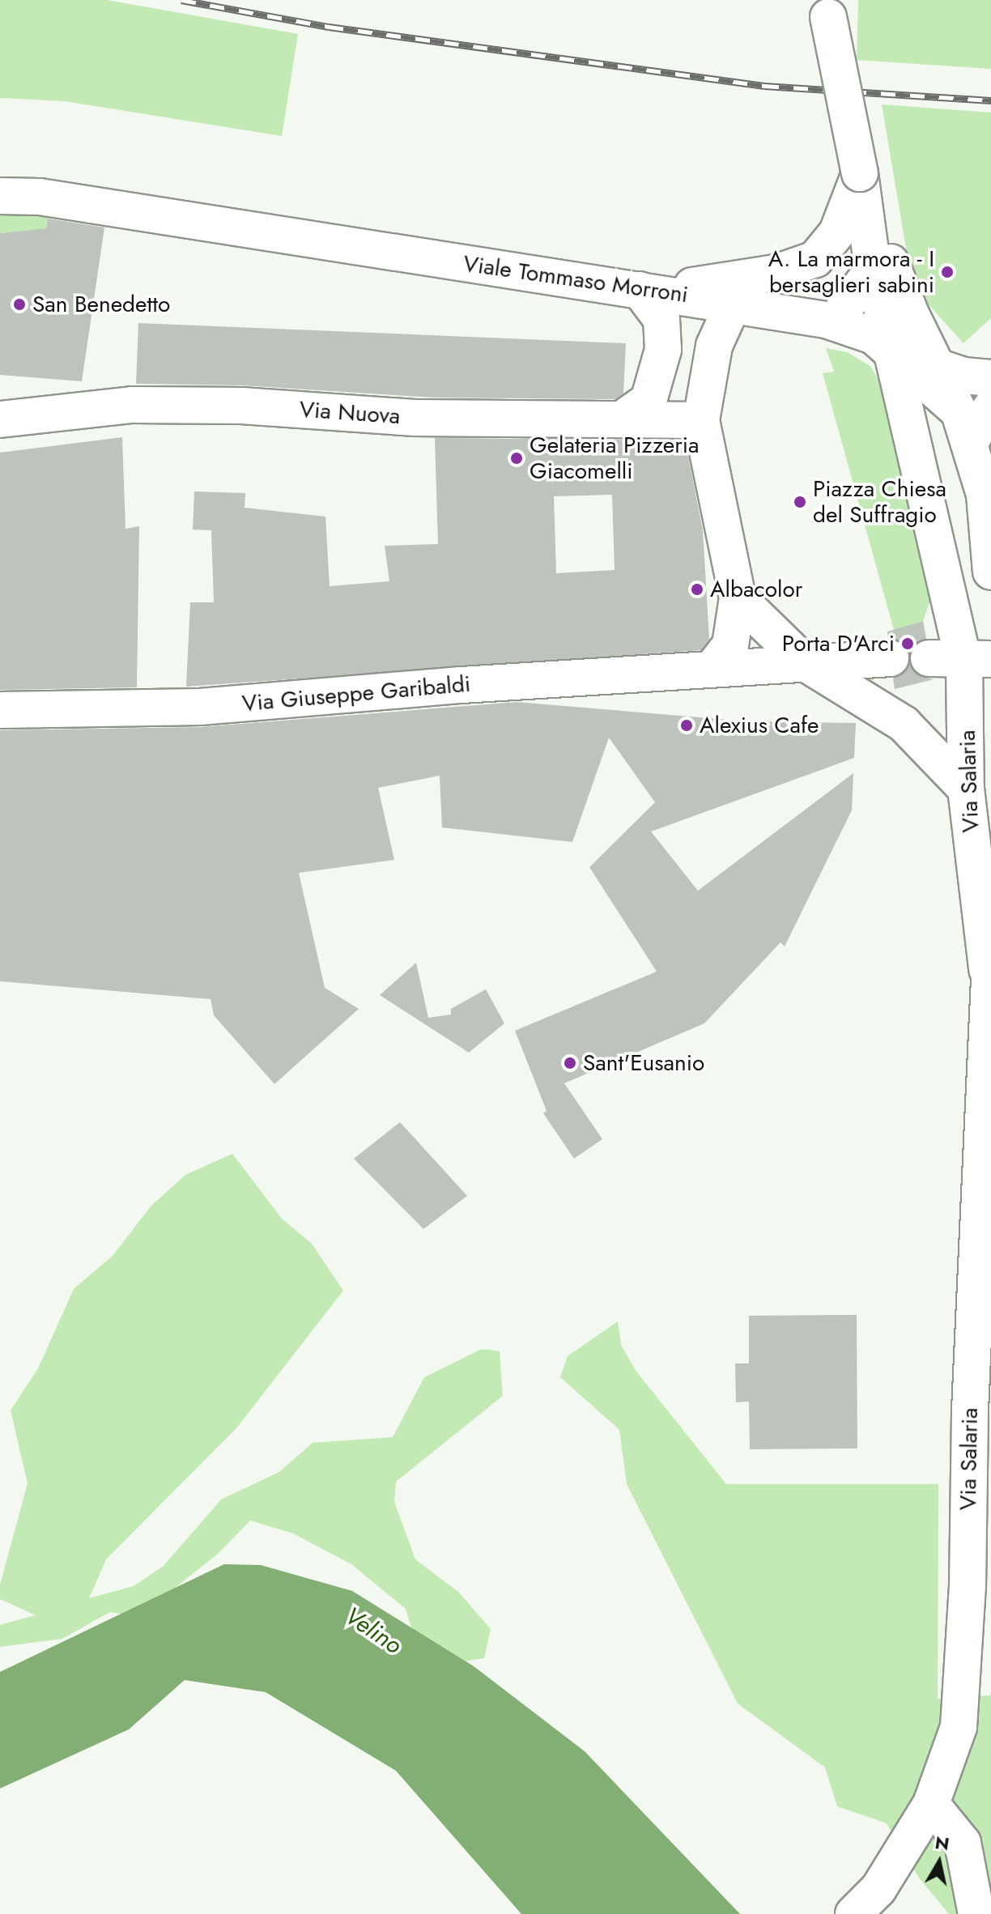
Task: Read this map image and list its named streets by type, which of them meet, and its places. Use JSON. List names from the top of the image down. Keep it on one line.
{"streets":{"street":["Viale Tommaso Morroni","Via Nuova","Via Giuseppe Garibaldi","Via Salaria"]},"crossings":[["Viale Tommaso Morroni","Via Salaria"]],"water":["Velino"],"places":["A. La marmora - I bersaglieri sabini","San Benedetto","Gelateria Pizzeria Giacomelli","Piazza Chiesa del Suffragio","Albacolor","Porta D'Arci","Alexius Cafe","Sant'Eusanio"],"north":"top"}
